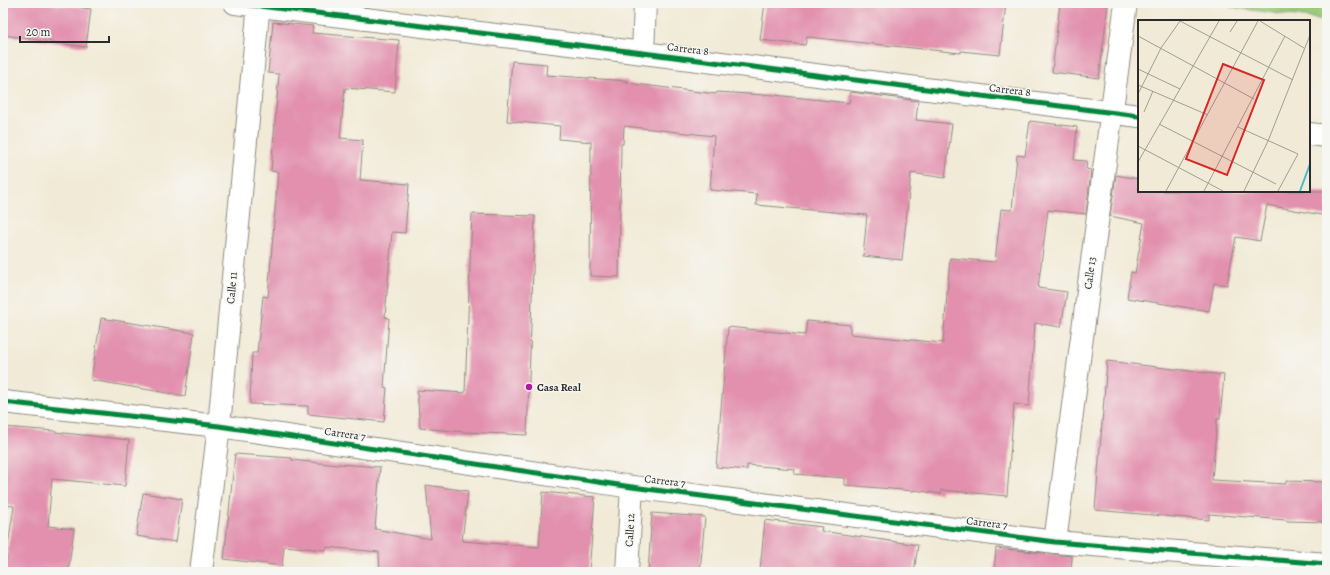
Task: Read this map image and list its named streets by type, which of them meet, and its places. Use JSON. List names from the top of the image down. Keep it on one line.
{"streets":{"street":["Carrera 8","Calle 13","Calle 11","Carrera 7","Calle 12"]},"crossings":[["Carrera 8","Calle 13"],["Carrera 8","Calle 11"],["Calle 13","Carrera 7"],["Calle 11","Carrera 7"],["Carrera 7","Calle 12"]],"places":["Casa Real"],"scale_bar":"20 m"}
